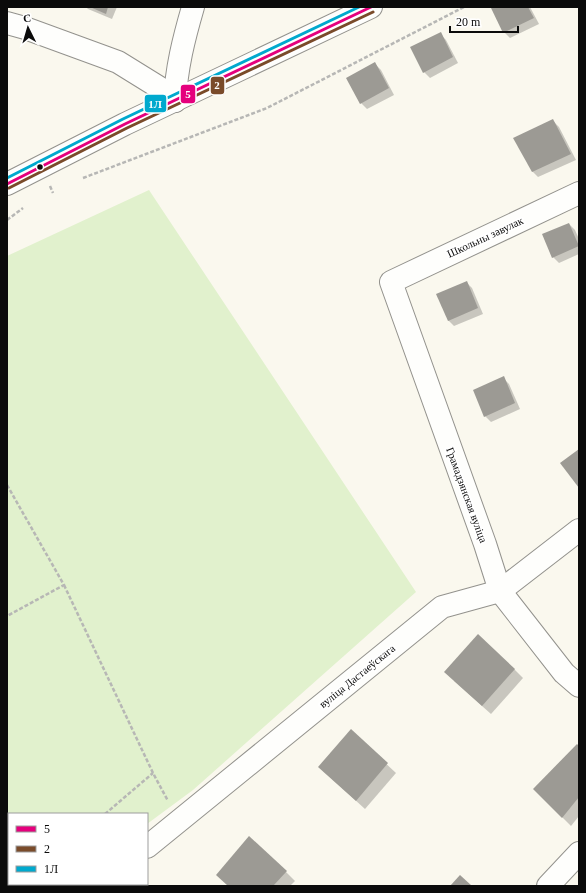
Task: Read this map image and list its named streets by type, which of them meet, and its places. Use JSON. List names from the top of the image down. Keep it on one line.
{"streets":{"street":["Школьны завулак","Грамадзянская вуліца","вуліца Дастаеўскага"]},"crossings":[["Школьны завулак","Грамадзянская вуліца"],["Грамадзянская вуліца","вуліца Дастаеўскага"]],"lines":["transit line 5","transit line 1Л","transit line 2"],"legend":["5","2","1Л"],"scale_bar":"20 m","north":"top"}
